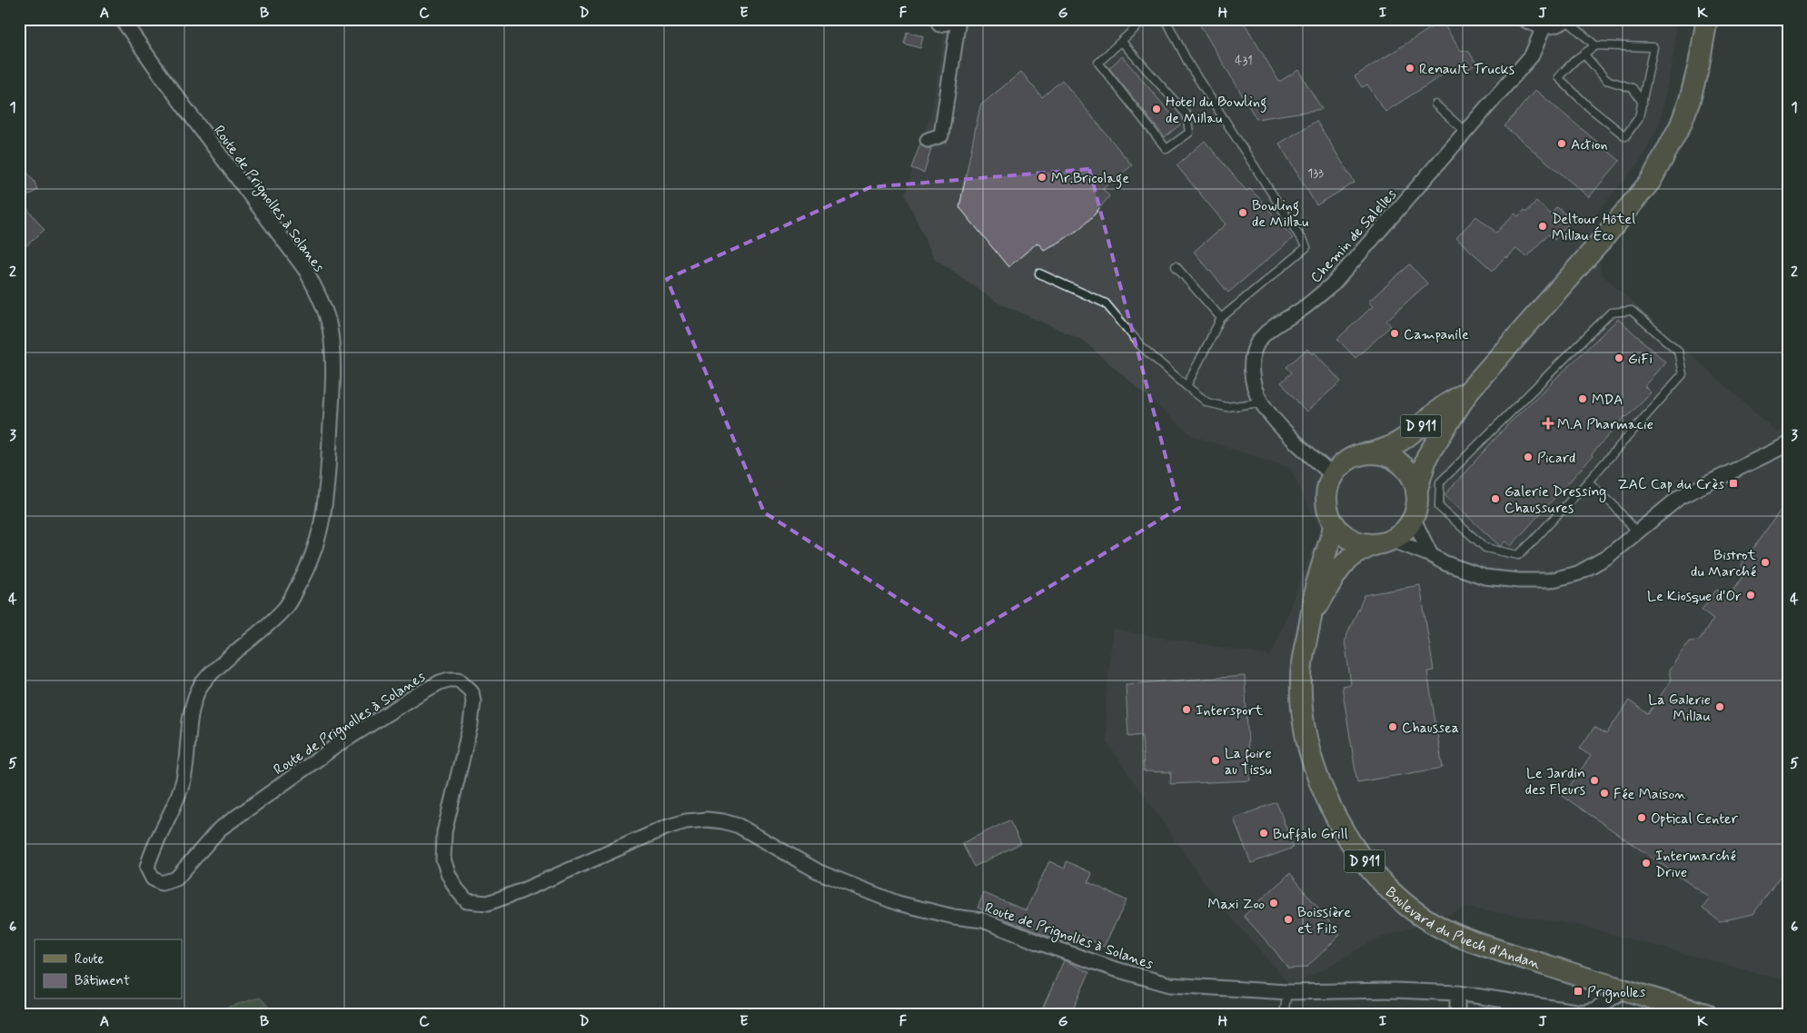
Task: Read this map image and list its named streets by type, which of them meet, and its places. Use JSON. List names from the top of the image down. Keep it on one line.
{"streets":{"main road":["D 911","Boulevard du Puech d'Andan"],"street":["Route de Prignolles à Solanes","Chemin de Salelles"]},"crossings":[["Route de Prignolles à Solanes","D 911"],["Route de Prignolles à Solanes","Boulevard du Puech d'Andan"],["Chemin de Salelles","D 911"],["Chemin de Salelles","Boulevard du Puech d'Andan"],["D 911","Boulevard du Puech d'Andan"]],"places":{"other":["Renault Trucks","Hotel du Bowling de Millau","Action","Mr.Bricolage","Bowling de Millau","Deltour Hôtel Millau Éco","Campanile","GiFi","MDA","Picard","Galerie Dressing Chaussures","Bistrot du Marché","Le Kiosque d'Or","La Galerie Millau","Intersport","Chaussea","La foire au Tissu","Le Jardin des Fleurs","Fée Maison","Optical Center","Buffalo Grill","Intermarché Drive","Maxi Zoo","Boissière et Fils"],"health":["M.A Pharmacie"],"transit":["ZAC Cap du Crès","Prignolles"]},"house_numbers":["431","133"],"legend":["Route","Bâtiment"],"grid":{"columns":["A","B","C","D","E","F","G","H","I","J","K"],"rows":["1","2","3","4","5","6"]}}
